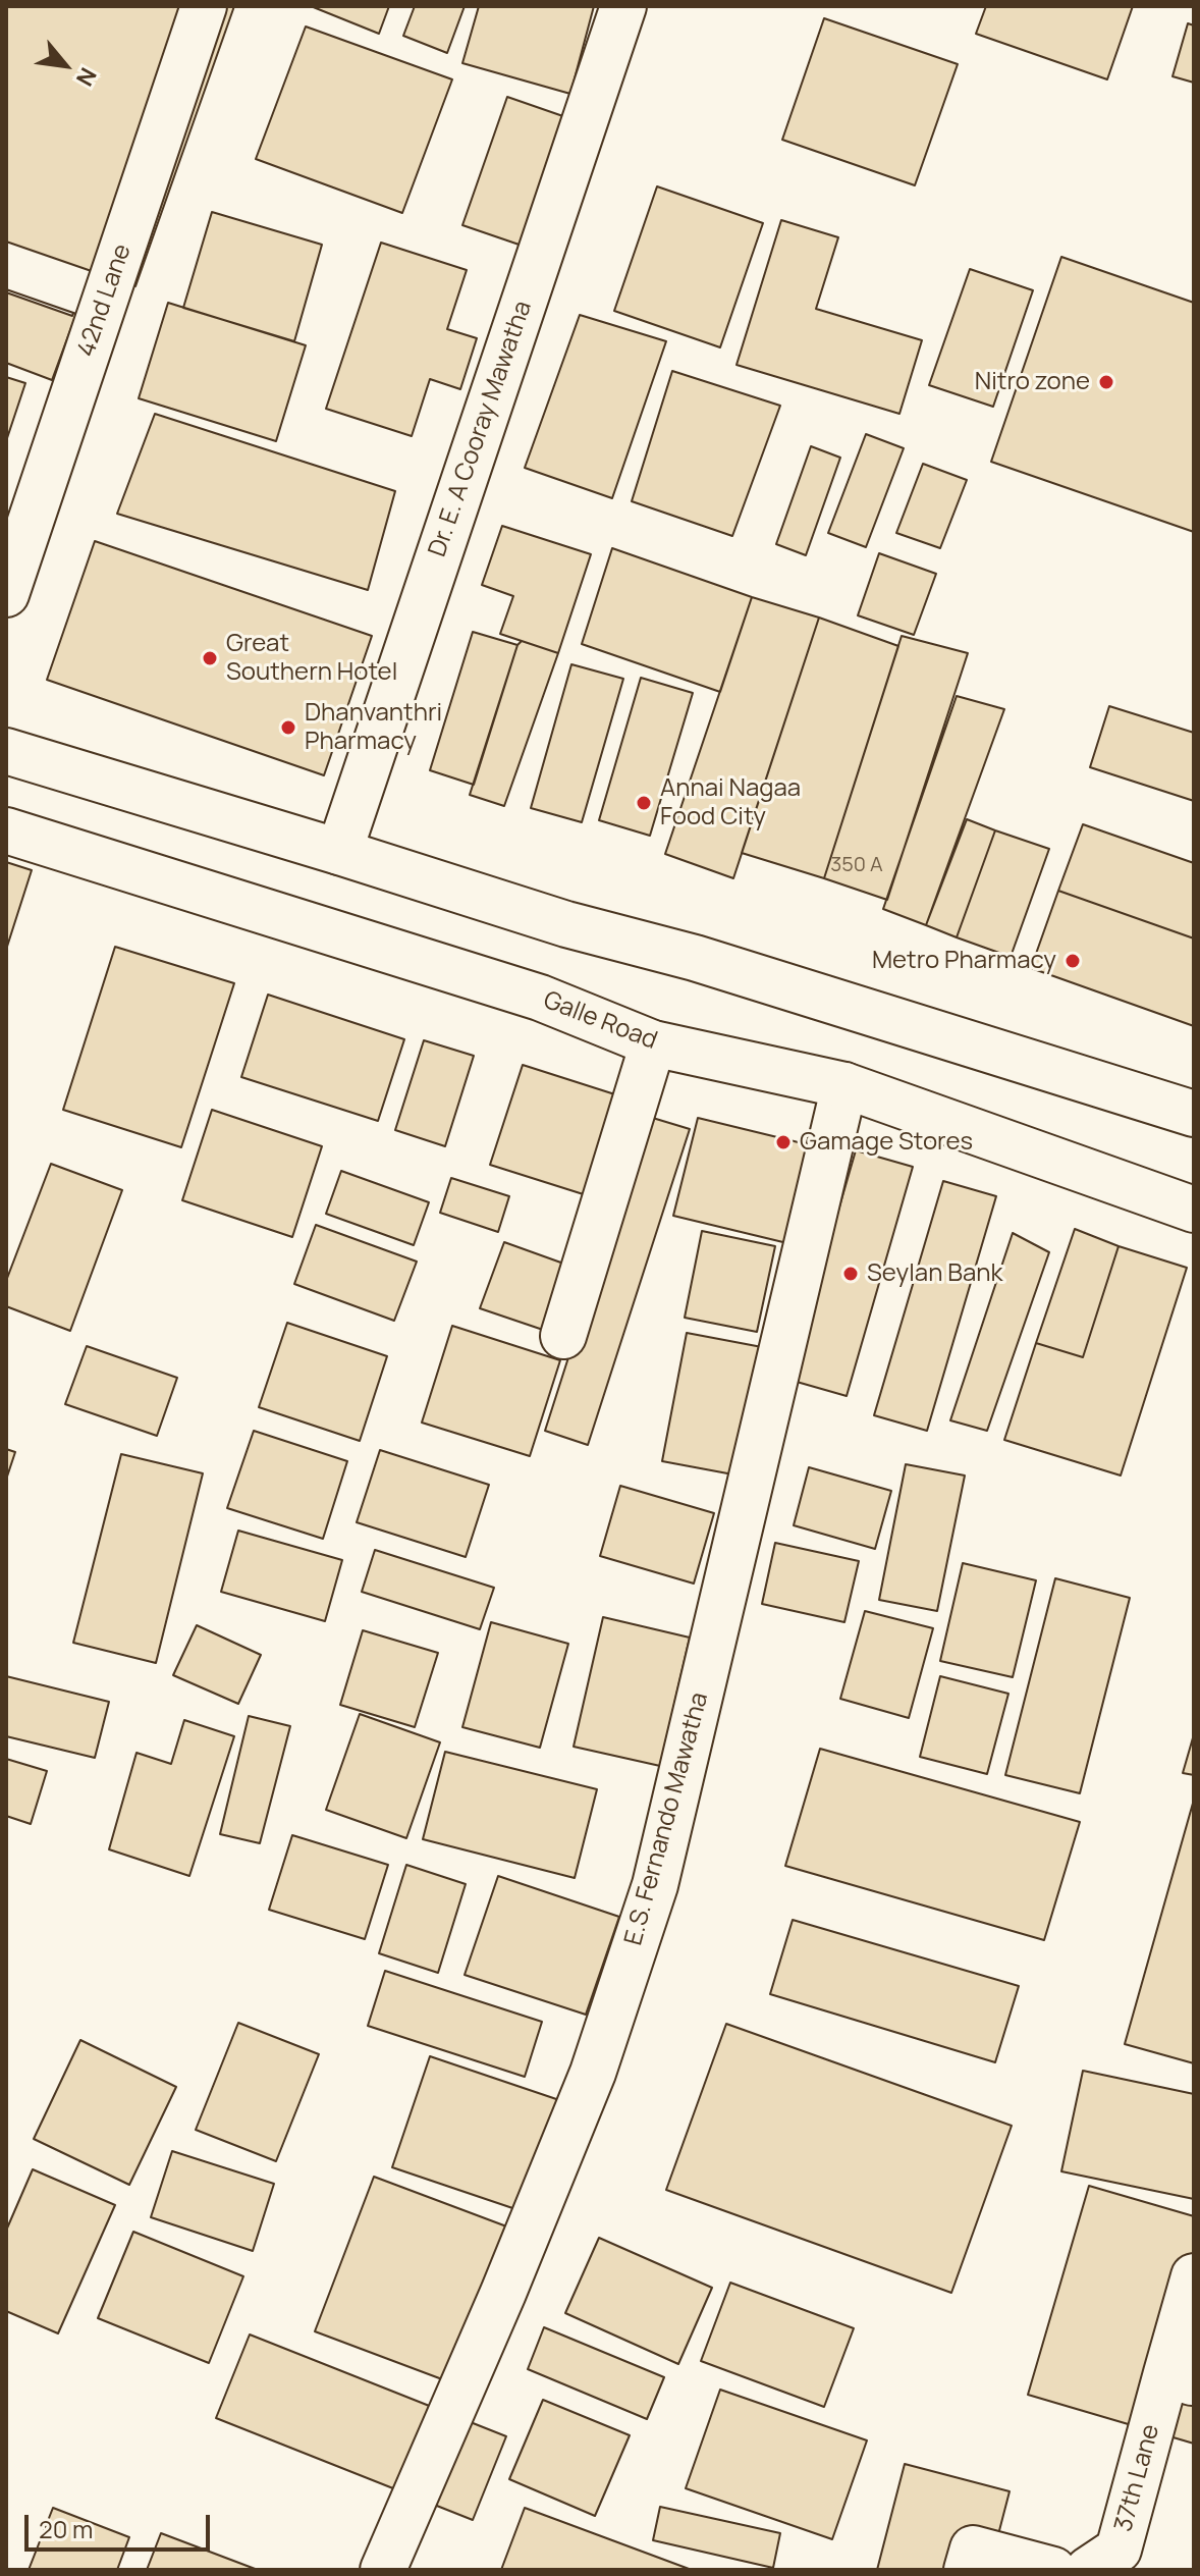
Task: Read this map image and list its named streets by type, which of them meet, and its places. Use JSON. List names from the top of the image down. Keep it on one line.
{"streets":{"main road":["42nd Lane","Dr. E. A Cooray Mawatha","Galle Road","E.S. Fernando Mawatha","37th Lane"]},"crossings":[["Galle Road","E.S. Fernando Mawatha"]],"places":["Nitro zone","Great Southern Hotel","Dhanvanthri Pharmacy","Annai Nagaa Food City","Metro Pharmacy","Gamage Stores","Seylan Bank"],"house_numbers":["350 A"],"scale_bar":"20 m","north":"bottom right"}
